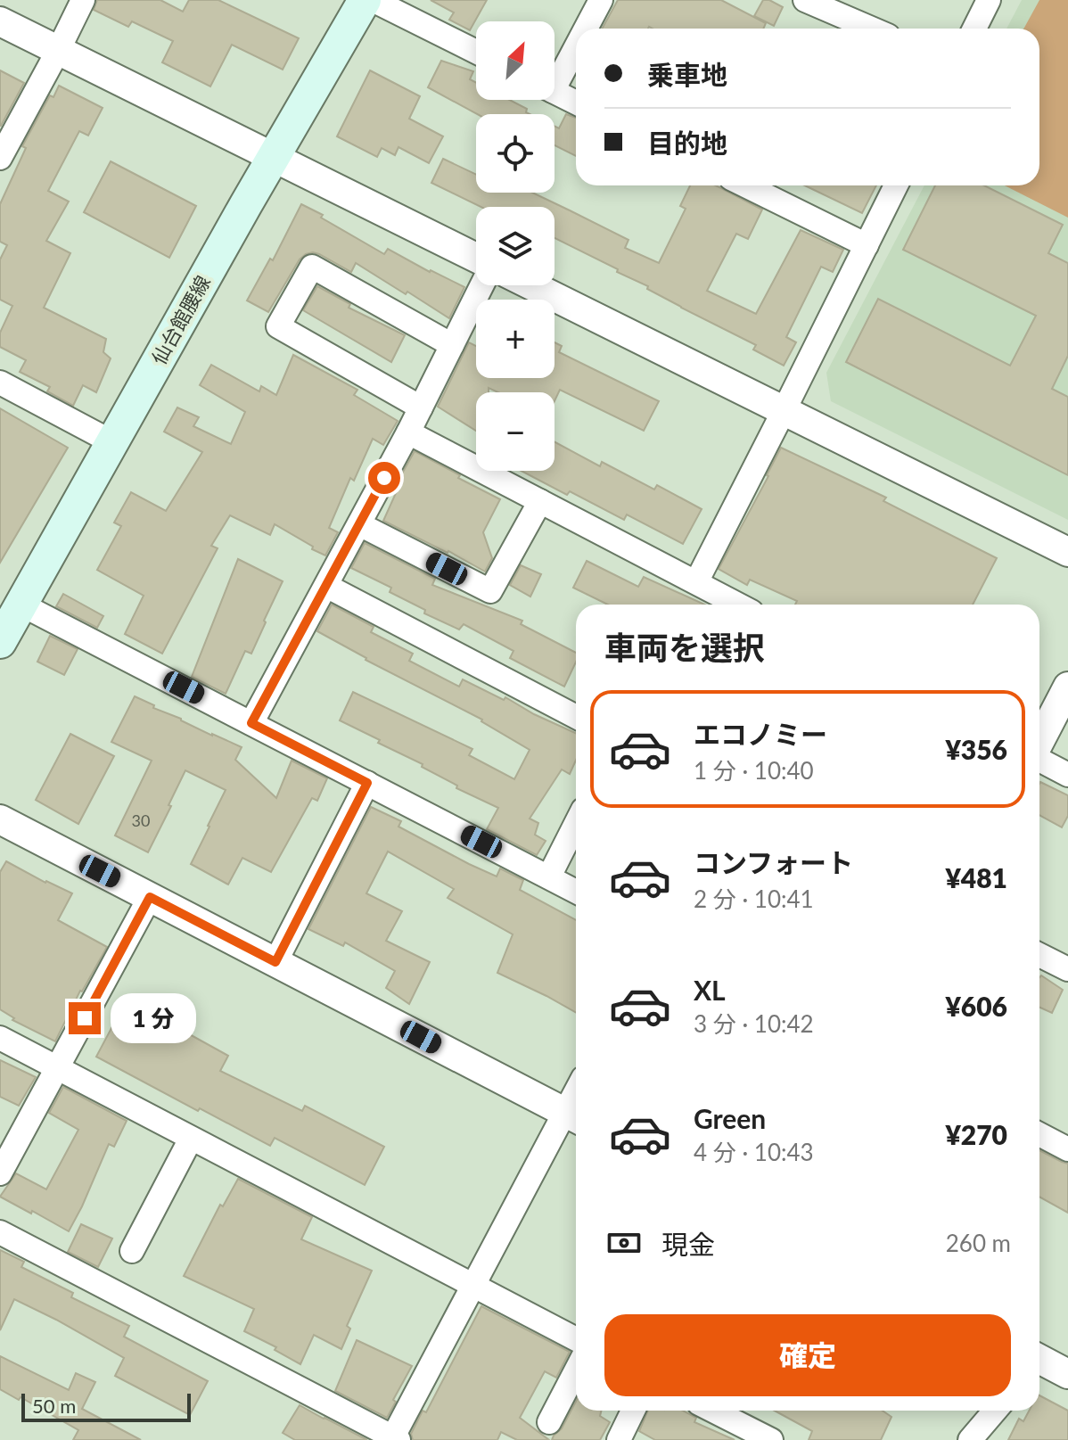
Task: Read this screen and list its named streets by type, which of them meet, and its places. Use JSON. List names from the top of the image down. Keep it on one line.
{"streets":{"main road":["仙台館腰線"]},"house_numbers":["30"],"scale_bar":"50 m","north":"top right","page":{"map_buttons":["+","−"],"banner":["乗車地","目的地"],"heading":"車両を選択","list":[{"name":"エコノミー","note":"1 分 · 10:40","value":"¥356"},{"name":"コンフォート","note":"2 分 · 10:41","value":"¥481"},{"name":"XL","note":"3 分 · 10:42","value":"¥606"},{"name":"Green","note":"4 分 · 10:43","value":"¥270"}],"bubble":"1 分","pay":["現金","260 m"],"buttons":"確定","scale":"50 m"}}
